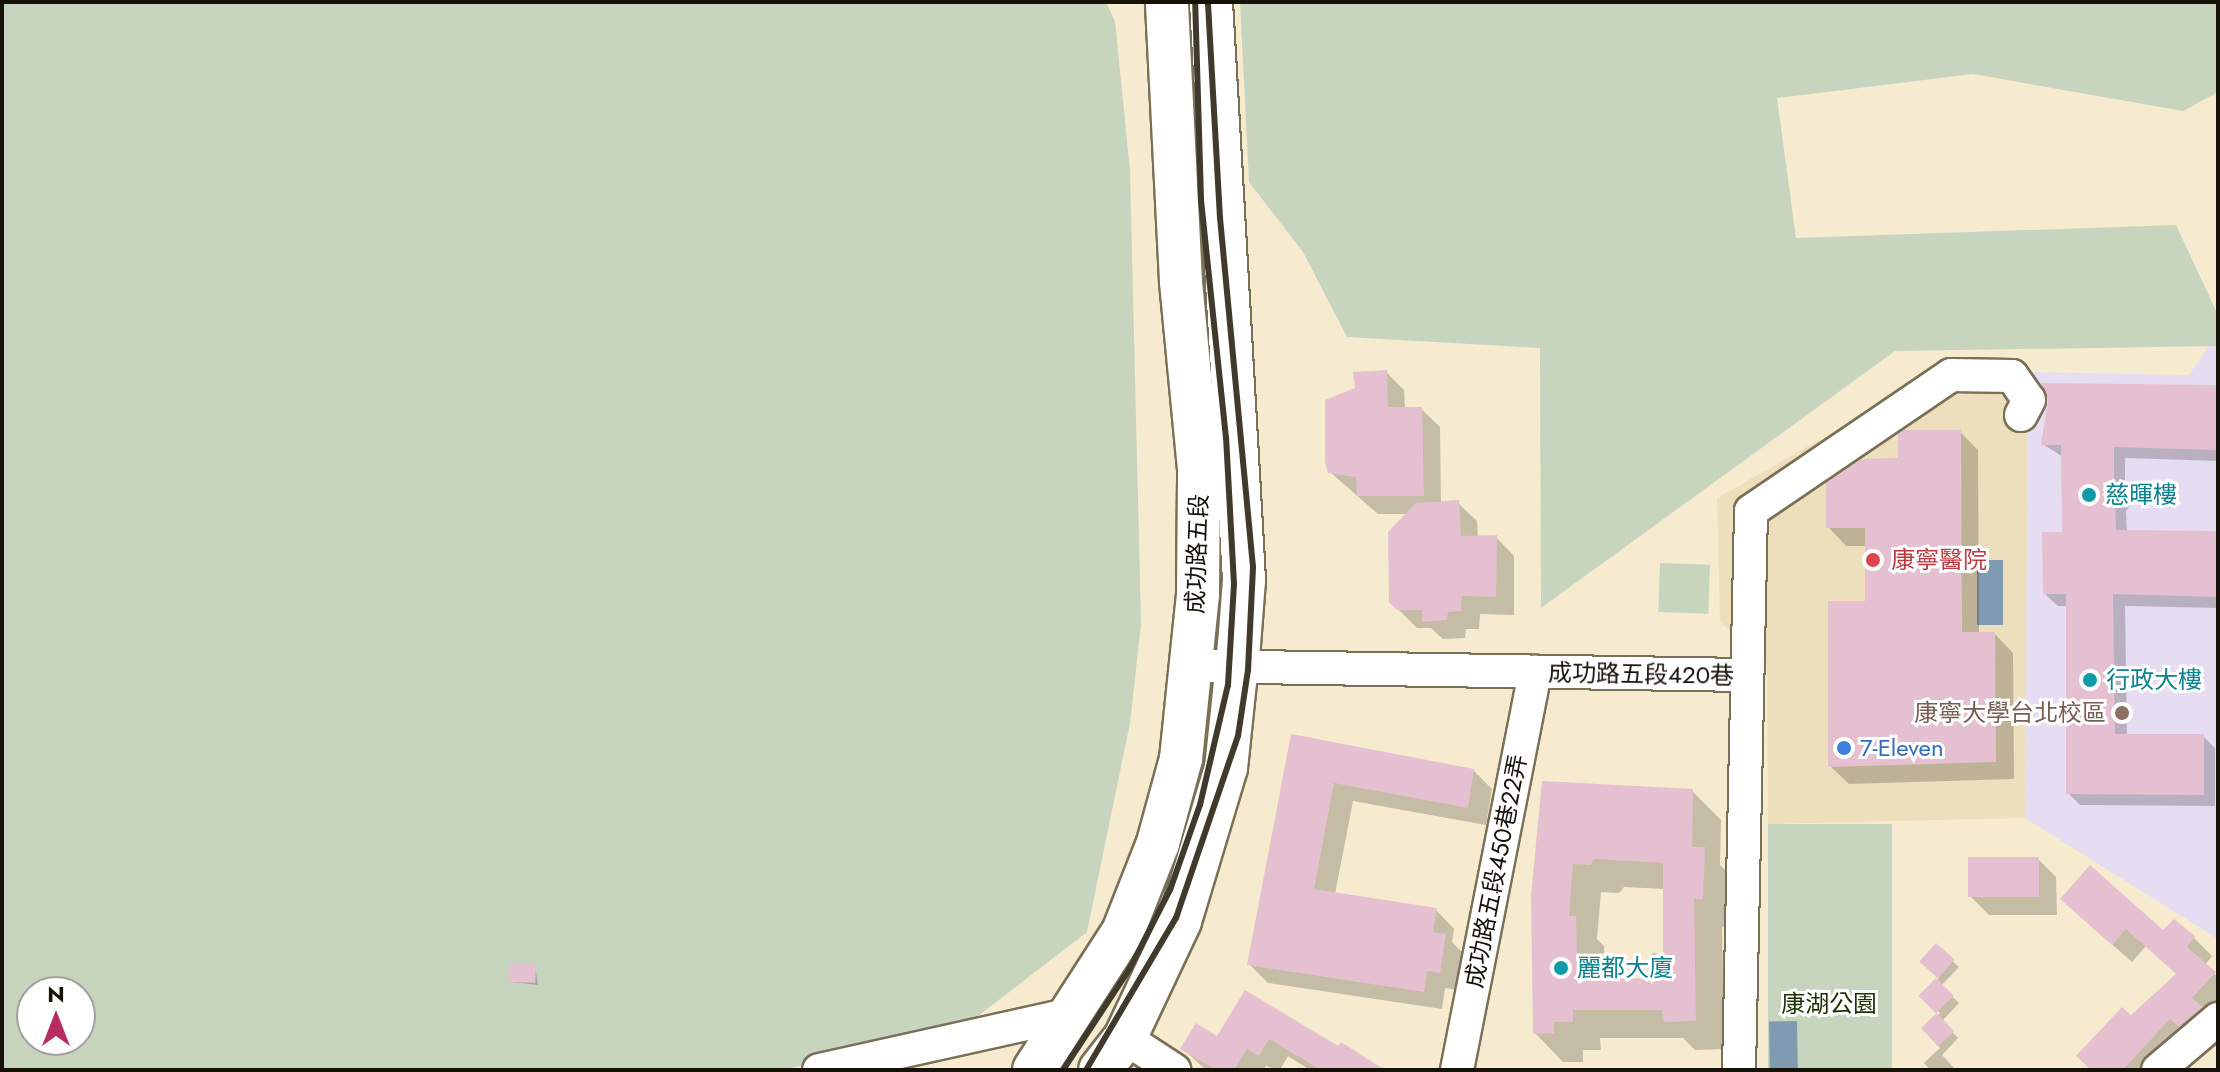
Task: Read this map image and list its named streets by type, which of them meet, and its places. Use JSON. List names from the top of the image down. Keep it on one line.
{"streets":{"main road":["成功路五段"],"street":["成功路五段420巷","成功路五段450巷22弄"]},"crossings":[["成功路五段","成功路五段420巷"],["成功路五段420巷","成功路五段450巷22弄"]],"parks":["康湖公園"],"places":["慈暉樓","康寧醫院","行政大樓","康寧大學台北校區","7-Eleven","麗都大廈"],"north":"top"}
